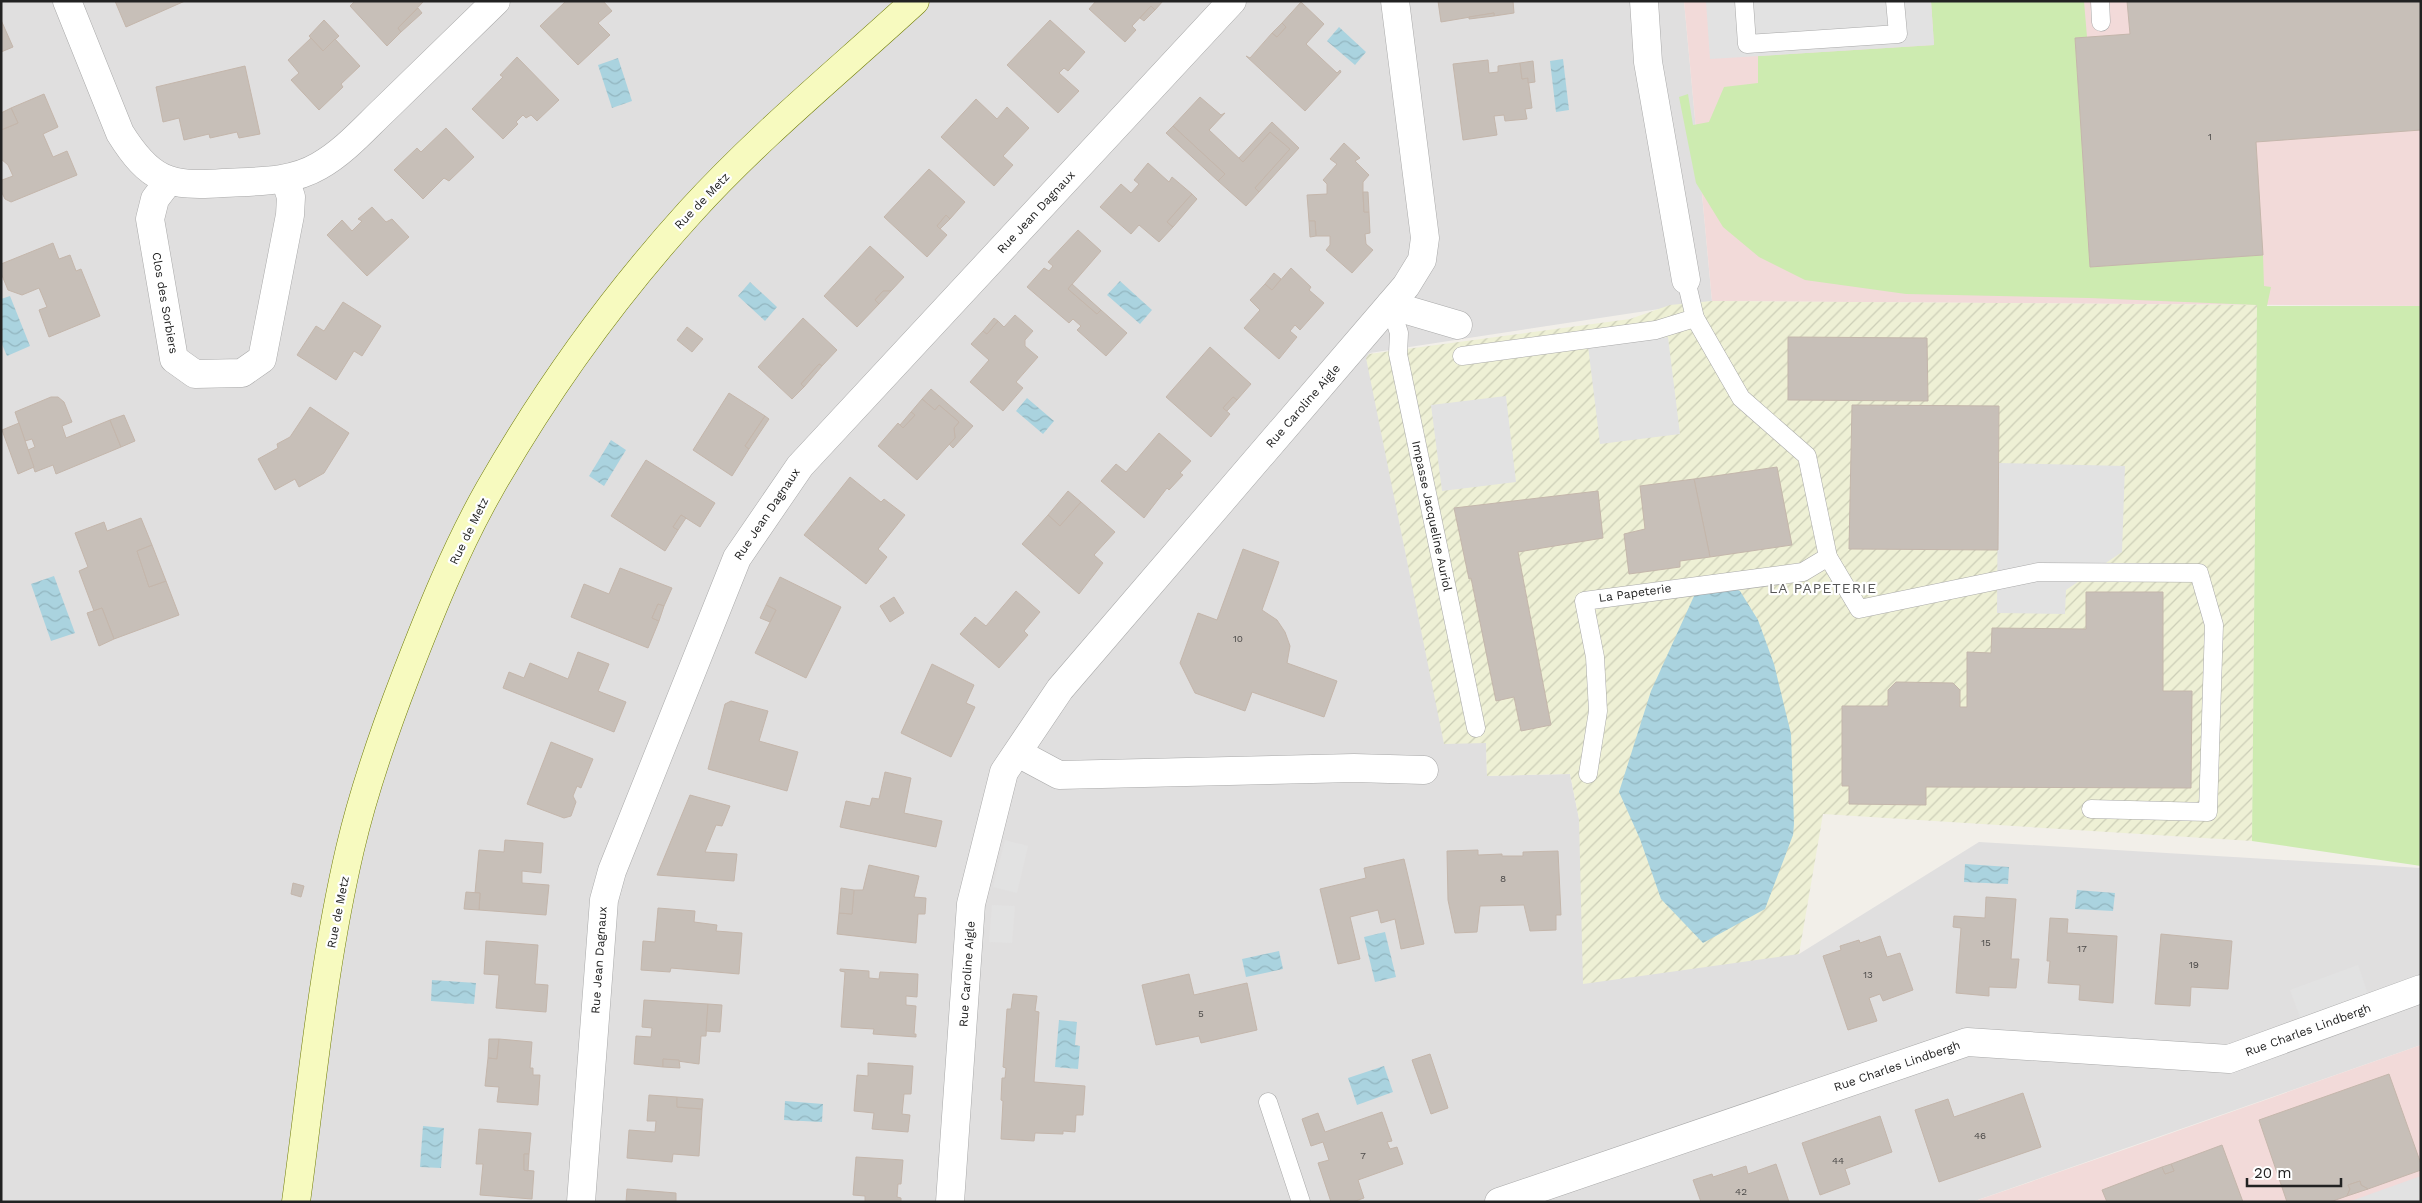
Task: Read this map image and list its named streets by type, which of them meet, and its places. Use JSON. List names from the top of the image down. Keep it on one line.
{"streets":{"main road":["Rue de Metz"],"street":["Rue Jean Dagnaux","Clos des Sorbiers","Rue Caroline Aigle","Rue Charles Lindbergh"],"lane":["Impasse Jacqueline Auriol","La Papeterie"]},"crossings":[["Rue Caroline Aigle","Impasse Jacqueline Auriol"]],"districts":["LA PAPETERIE"],"house_numbers":["1","10","8","15","17","19","13","5","46","7","44","42"],"scale_bar":"20 m"}
